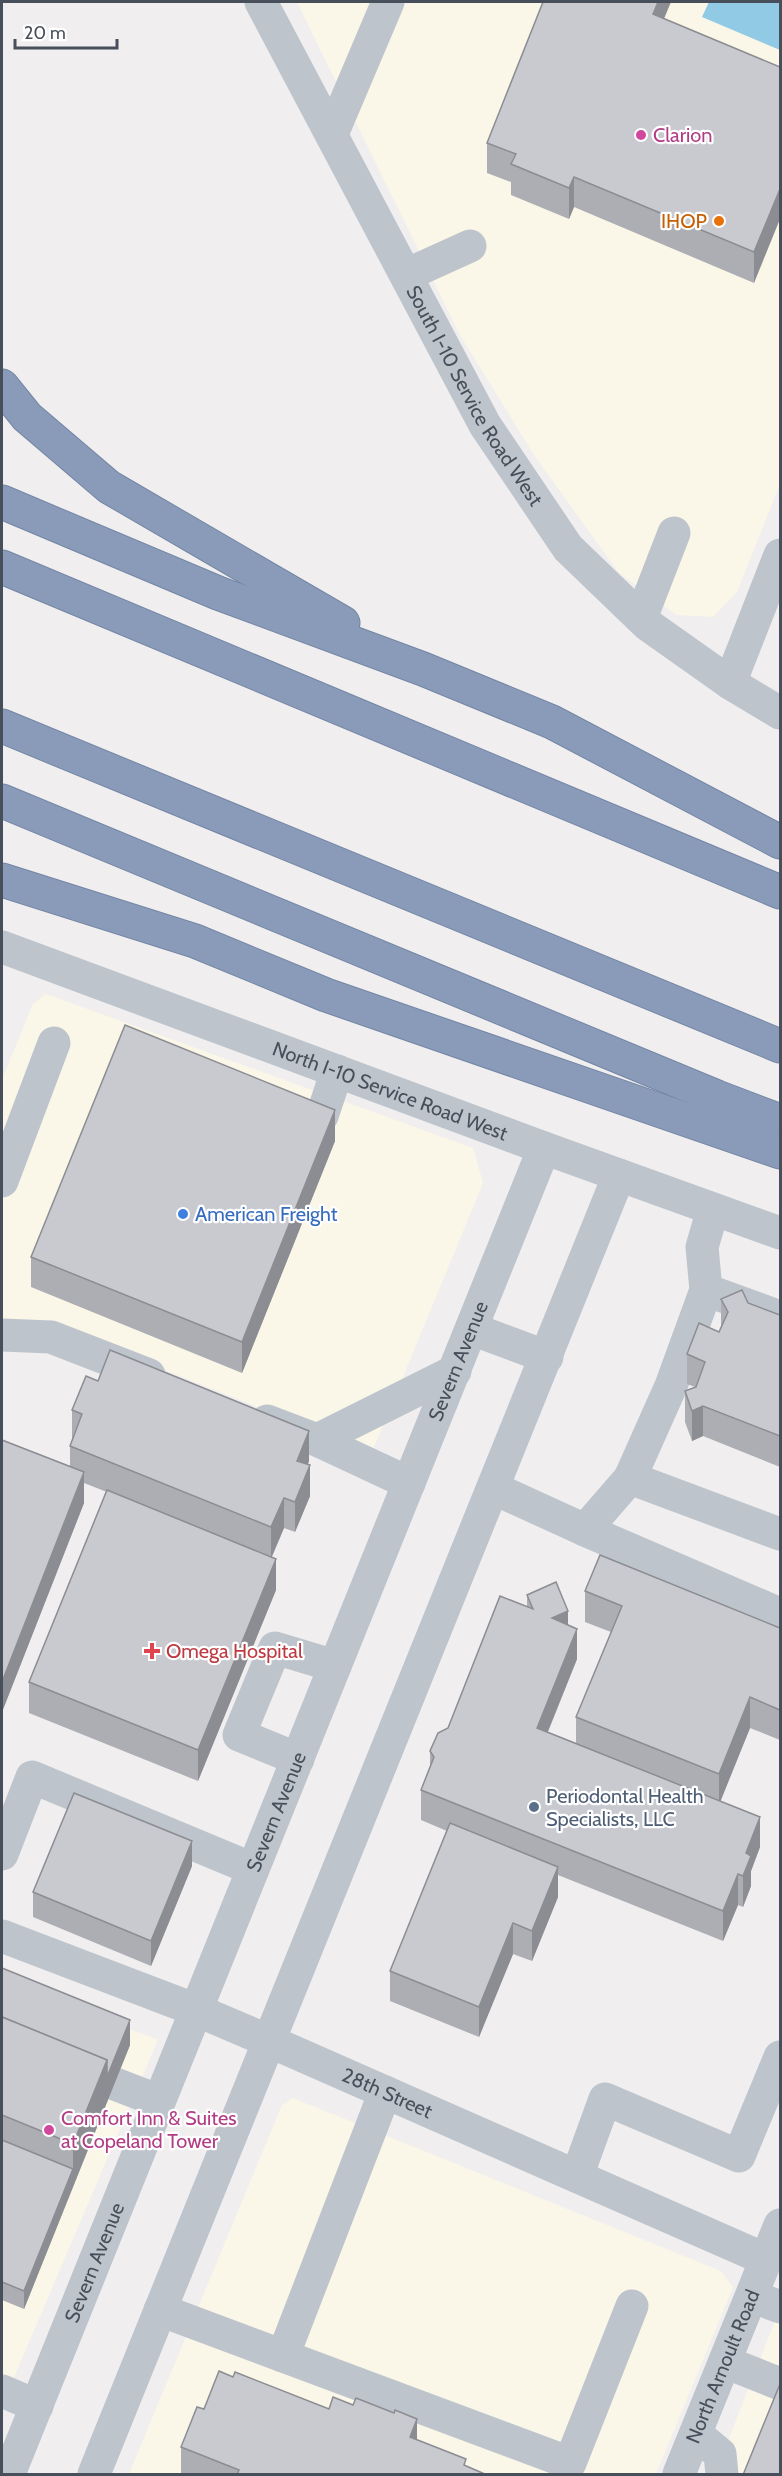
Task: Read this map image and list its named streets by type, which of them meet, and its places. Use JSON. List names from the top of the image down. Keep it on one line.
{"streets":{"street":["South I-10 Service Road West","North I-10 Service Road West","Severn Avenue","28th Street","North Arnoult Road"]},"crossings":[["North I-10 Service Road West","Severn Avenue"],["Severn Avenue","28th Street"],["28th Street","North Arnoult Road"]],"places":{"other":["Clarion","IHOP","American Freight","Periodontal Health Specialists, LLC","Comfort Inn & Suites at Copeland Tower"],"health":["Omega Hospital"]},"scale_bar":"20 m"}
